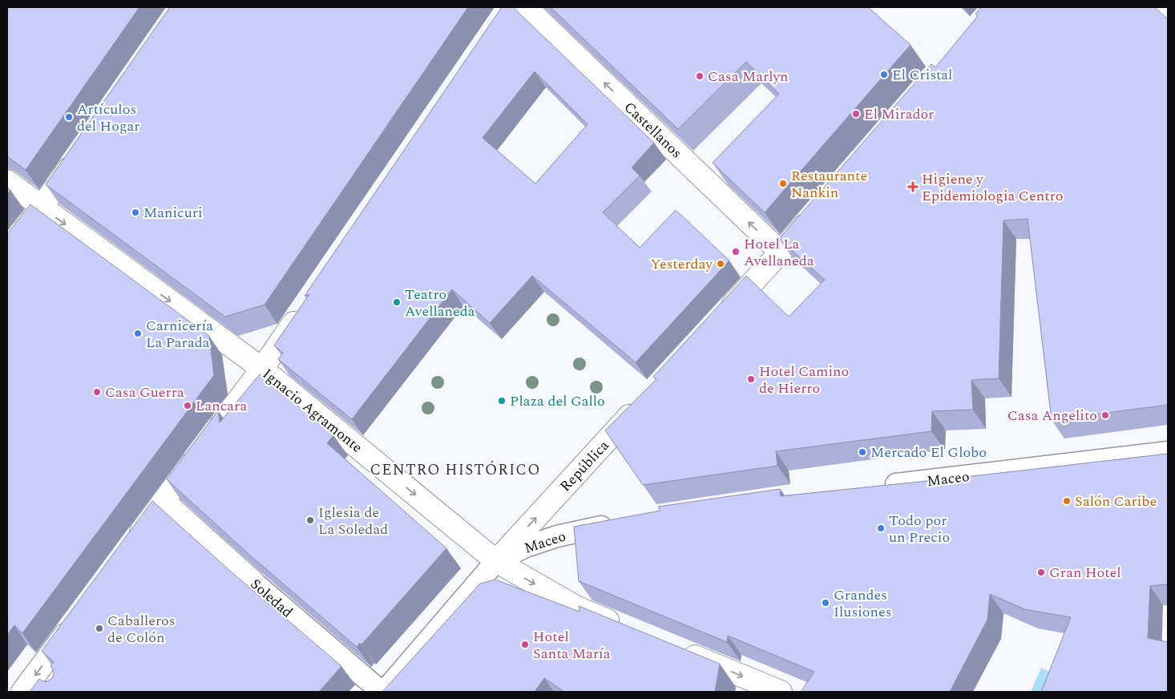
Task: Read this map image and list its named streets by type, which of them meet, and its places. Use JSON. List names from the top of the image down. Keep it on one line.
{"streets":{"main road":["Castellanos","Ignacio Agramonte","República","Soledad"],"street":["Maceo"]},"crossings":[["Ignacio Agramonte","República"],["Ignacio Agramonte","Maceo"],["República","Maceo"],["República","Soledad"]],"one_way":["Castellanos","Ignacio Agramonte","República"],"districts":["CENTRO HISTÓRICO"],"places":{"other":["El Cristal","Casa Marlyn","El Mirador","Artículos del Hogar","Restaurante Nankin","Manicuri","Hotel La Avellaneda","Yesterday","Teatro Avellaneda","Carnicería La Parada","Hotel Camino de Hierro","Casa Guerra","Plaza del Gallo","Lancara","Casa Angelito","Mercado El Globo","Salón Caribe","Iglesia de La Soledad","Todo por un Precio","Gran Hotel","Grandes Ilusiones","Caballeros de Colón","Hotel Santa María"],"health":["Higiene y Epidemiologia Centro"]}}
